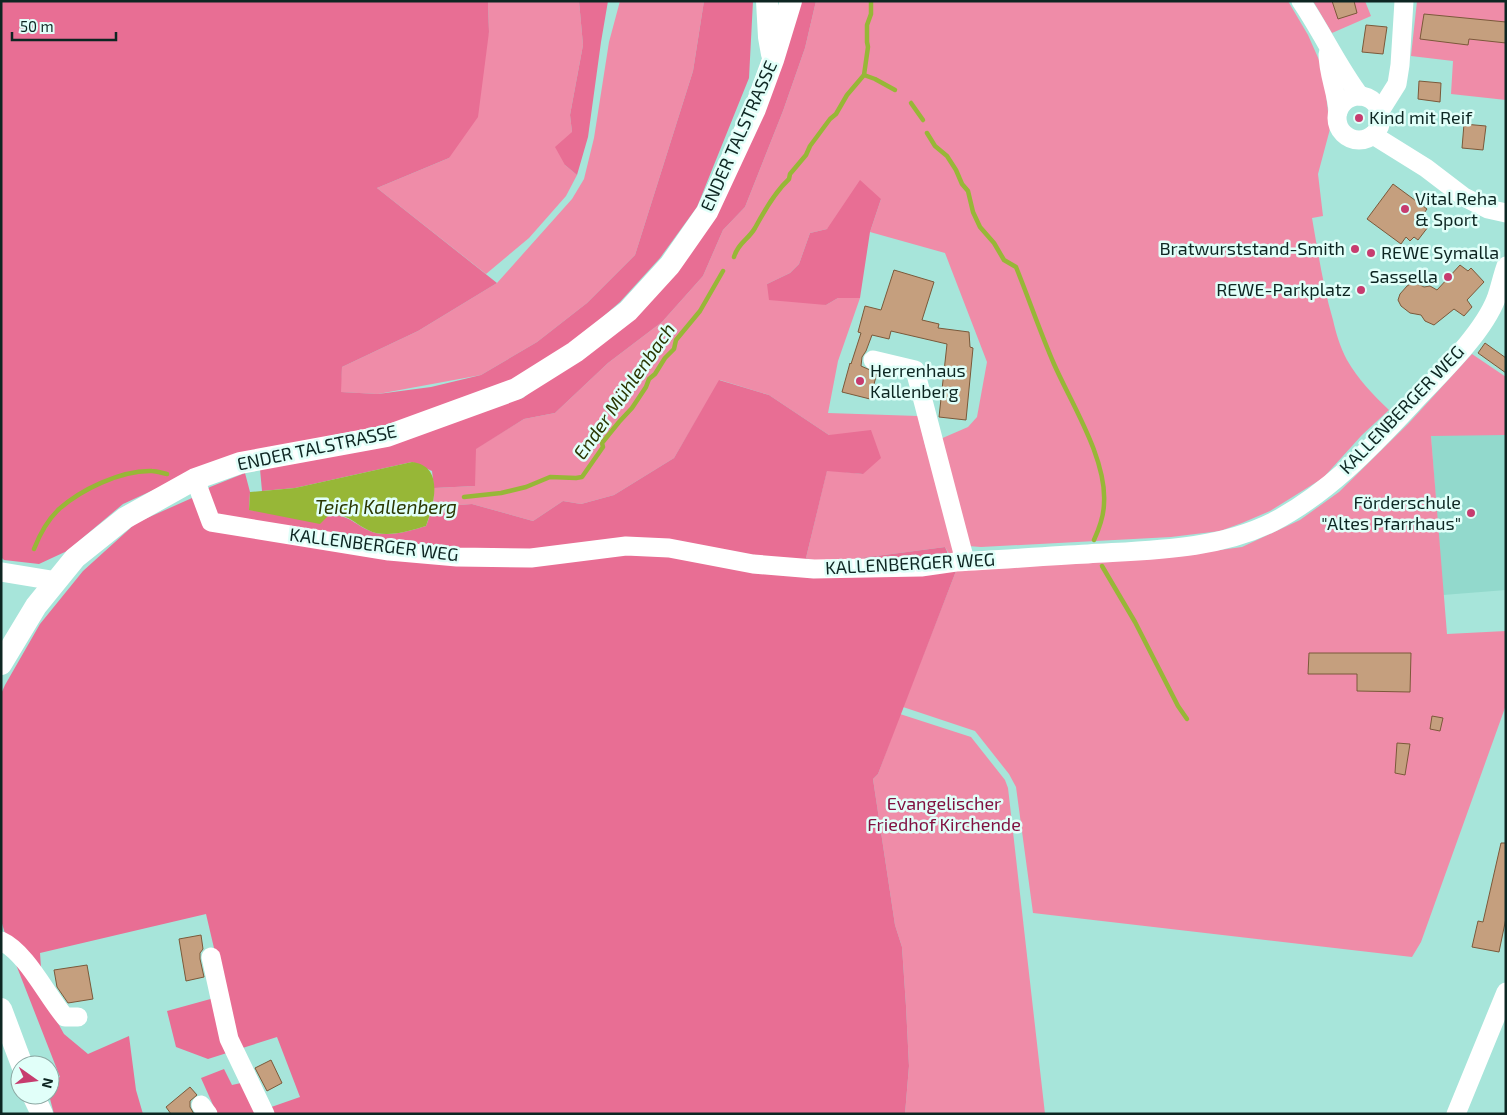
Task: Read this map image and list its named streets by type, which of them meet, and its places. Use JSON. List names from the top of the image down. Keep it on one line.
{"streets":{"main road":["ENDER TALSTRASSE"],"street":["KALLENBERGER WEG"]},"crossings":[["ENDER TALSTRASSE","KALLENBERGER WEG"]],"water":["Ender Mühlenbach","Teich Kallenberg"],"parks":["Evangelischer Friedhof Kirchende"],"places":["Kind mit Reif","Vital Reha & Sport","Bratwurststand-Smith","REWE Symalla","Sassella","REWE-Parkplatz","Herrenhaus Kallenberg","Förderschule \"Altes Pfarrhaus\""],"scale_bar":"50 m","north":"right"}
